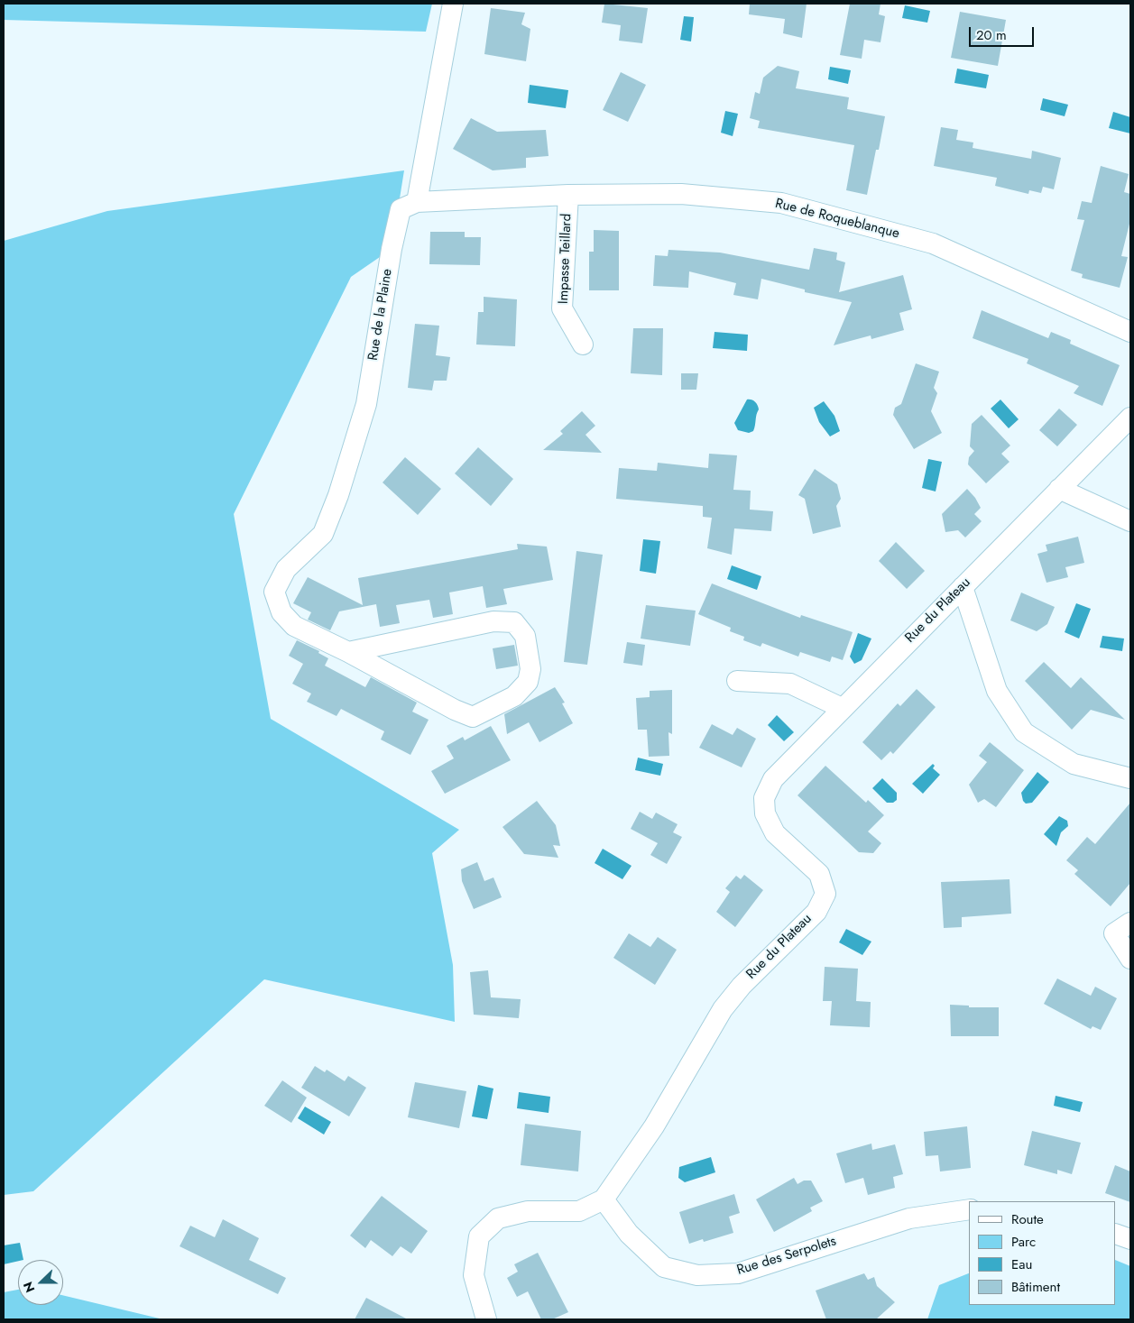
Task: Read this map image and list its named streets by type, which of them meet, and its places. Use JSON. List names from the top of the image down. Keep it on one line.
{"streets":{"street":["Rue de Roqueblanque","Impasse Teillard","Rue de la Plaine","Rue du Plateau","Rue des Serpolets"]},"crossings":[["Rue de Roqueblanque","Impasse Teillard"],["Rue de Roqueblanque","Rue de la Plaine"],["Rue du Plateau","Rue des Serpolets"]],"legend":["Route","Parc","Eau","Bâtiment"],"scale_bar":"20 m","north":"left"}
